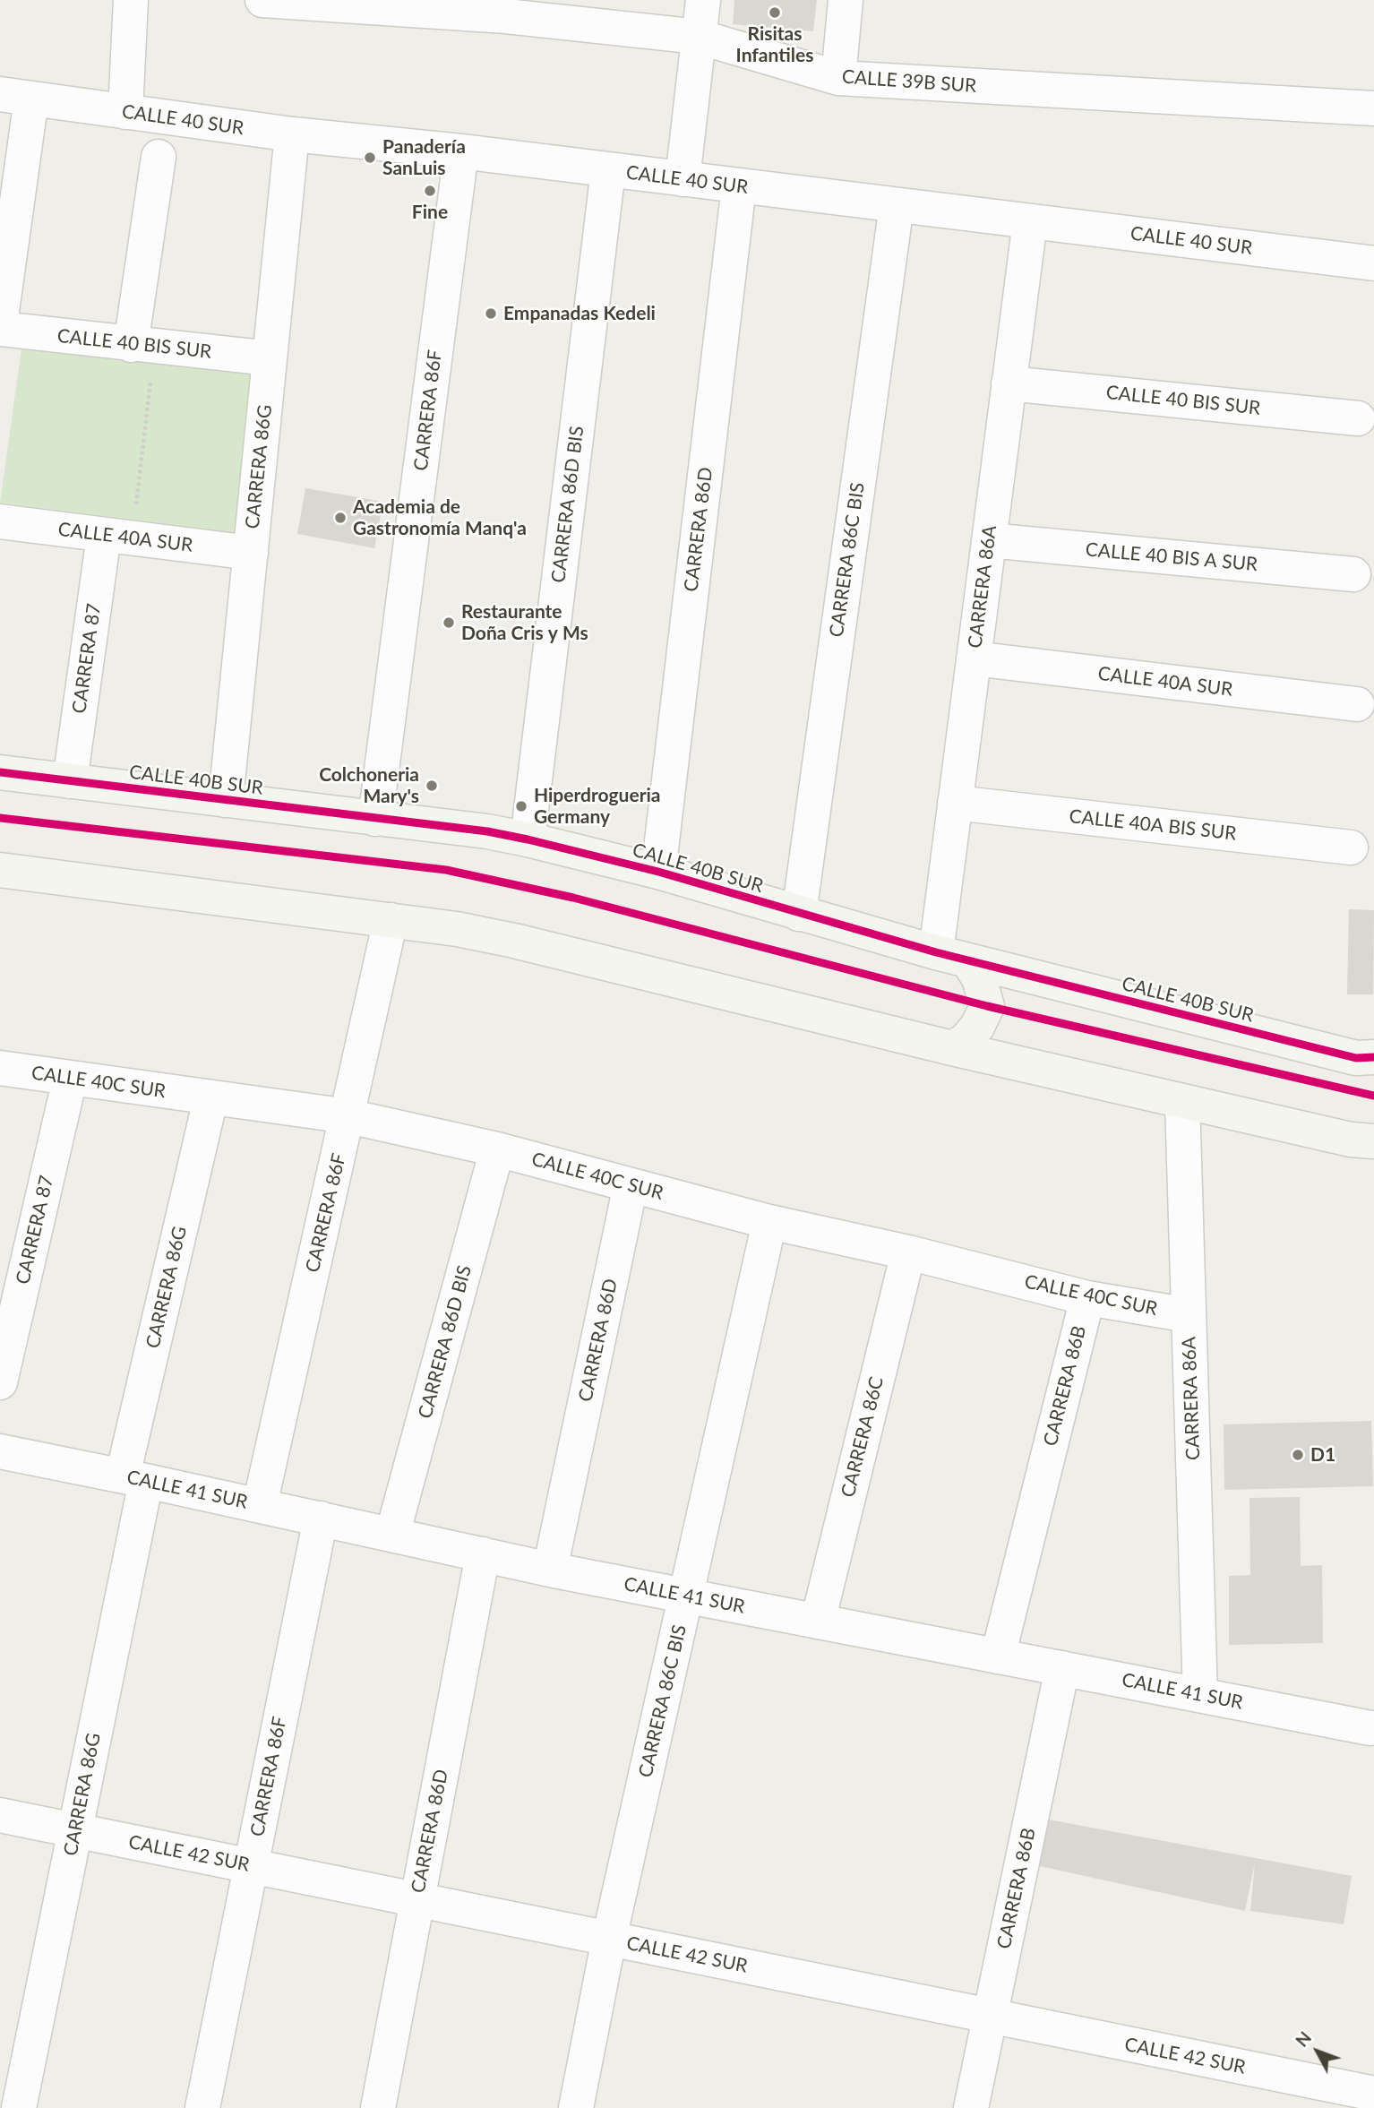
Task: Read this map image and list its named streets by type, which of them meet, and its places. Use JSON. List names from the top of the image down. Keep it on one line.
{"streets":{"street":["CALLE 39B SUR","CALLE 40 SUR","CALLE 40 BIS SUR","CARRERA 86F","CARRERA 86G","CARRERA 86D BIS","CARRERA 86D","CALLE 40A SUR","CALLE 40 BIS A SUR","CARRERA 86C BIS","CARRERA 86A","CARRERA 87","CALLE 40B SUR","CALLE 40A BIS SUR","CALLE 40C SUR","CARRERA 86B","CARRERA 86C","CALLE 41 SUR","CALLE 42 SUR"]},"crossings":[["CALLE 40 SUR","CARRERA 86F"],["CALLE 40 SUR","CARRERA 86G"],["CALLE 40 SUR","CARRERA 86D BIS"],["CALLE 40 SUR","CARRERA 86D"],["CALLE 40 SUR","CARRERA 86C BIS"],["CALLE 40 SUR","CARRERA 86A"],["CALLE 40 BIS SUR","CARRERA 86G"],["CALLE 40 BIS SUR","CARRERA 86A"],["CARRERA 86F","CALLE 40B SUR"],["CARRERA 86F","CALLE 40C SUR"],["CARRERA 86F","CALLE 41 SUR"],["CARRERA 86F","CALLE 42 SUR"],["CARRERA 86G","CALLE 40A SUR"],["CARRERA 86G","CALLE 40B SUR"],["CARRERA 86G","CALLE 40C SUR"],["CARRERA 86G","CALLE 41 SUR"],["CARRERA 86G","CALLE 42 SUR"],["CARRERA 86D BIS","CALLE 40B SUR"],["CARRERA 86D BIS","CALLE 40C SUR"],["CARRERA 86D BIS","CALLE 41 SUR"],["CARRERA 86D","CALLE 40B SUR"],["CARRERA 86D","CALLE 40C SUR"],["CARRERA 86D","CALLE 41 SUR"],["CARRERA 86D","CALLE 42 SUR"],["CALLE 40A SUR","CARRERA 86A"],["CALLE 40A SUR","CARRERA 87"],["CALLE 40 BIS A SUR","CARRERA 86A"],["CARRERA 86C BIS","CALLE 40B SUR"],["CARRERA 86C BIS","CALLE 40C SUR"],["CARRERA 86C BIS","CALLE 41 SUR"],["CARRERA 86C BIS","CALLE 42 SUR"],["CARRERA 86A","CALLE 40B SUR"],["CARRERA 86A","CALLE 40A BIS SUR"],["CARRERA 86A","CALLE 40C SUR"],["CARRERA 86A","CALLE 41 SUR"],["CARRERA 87","CALLE 40B SUR"],["CARRERA 87","CALLE 40C SUR"],["CALLE 40C SUR","CARRERA 86B"],["CALLE 40C SUR","CARRERA 86C"],["CARRERA 86B","CALLE 41 SUR"],["CARRERA 86B","CALLE 42 SUR"],["CARRERA 86C","CALLE 41 SUR"]],"places":["Risitas Infantiles","Panadería SanLuis","Fine","Empanadas Kedeli","Academia de Gastronomía Manq'a","Restaurante Doña Cris y Ms","Colchoneria Mary's","Hiperdrogueria Germany","D1"],"north":"top left"}
